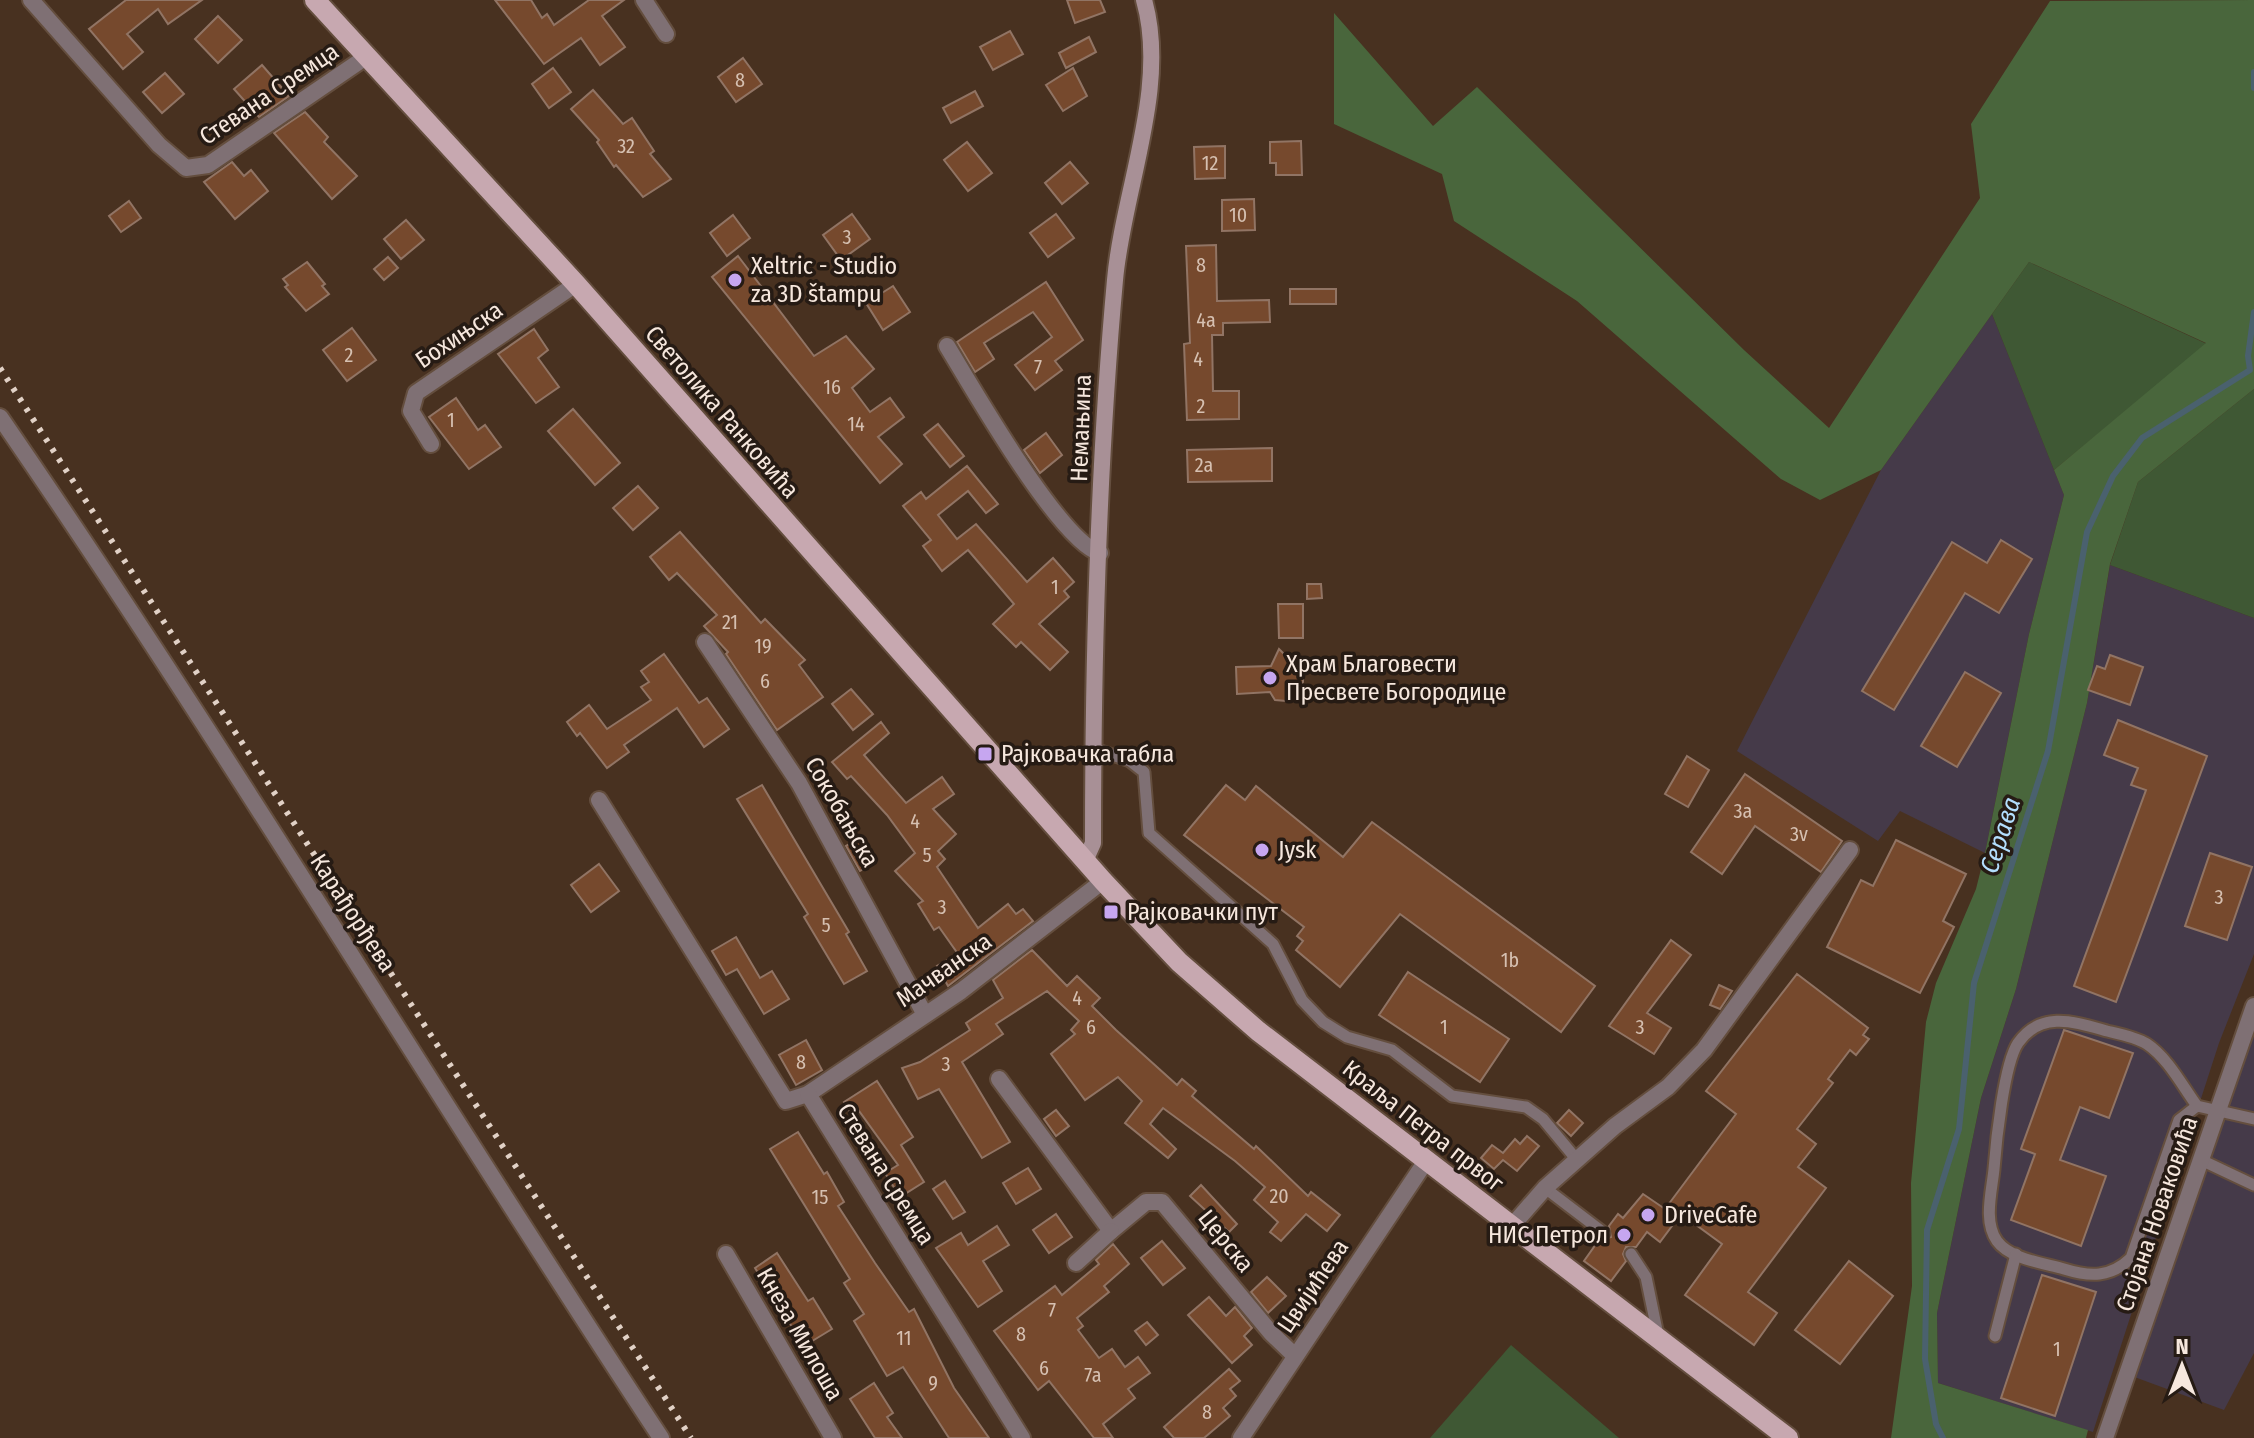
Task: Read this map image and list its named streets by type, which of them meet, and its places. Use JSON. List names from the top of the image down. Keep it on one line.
{"streets":{"main road":["Светолика Ранковића","Краља Петра првог"],"street":["Стевана Сремца","Бохињска","Немањина","Сокобањска","Карађорђева","Мачванска","Стојана Новаковића","Церска","Цвијићева","Кнеза Милоша"]},"crossings":[["Стевана Сремца","Светолика Ранковића"],["Стевана Сремца","Мачванска"],["Бохињска","Светолика Ранковића"],["Светолика Ранковића","Немањина"],["Светолика Ранковића","Краља Петра првог"],["Немањина","Краља Петра првог"],["Сокобањска","Мачванска"],["Мачванска","Краља Петра првог"],["Краља Петра првог","Цвијићева"],["Церска","Цвијићева"]],"water":["Серава"],"places":{"other":["Xeltric - Studio za 3D štampu","Храм Благовести Пресвете Богородице","Jysk","DriveCafe","НИС Петрол"],"transit":["Рајковачка табла","Рајковачки пут"]},"house_numbers":["8","32","12","10","3","8","4a","2","4","7","16","2","1","14","2a","1","21","19","6","3a","4","3v","5","3","3","5","1b","4","6","1","3","8","3","20","15","7","8","11","1","6","7a","9","8"],"north":"top"}
